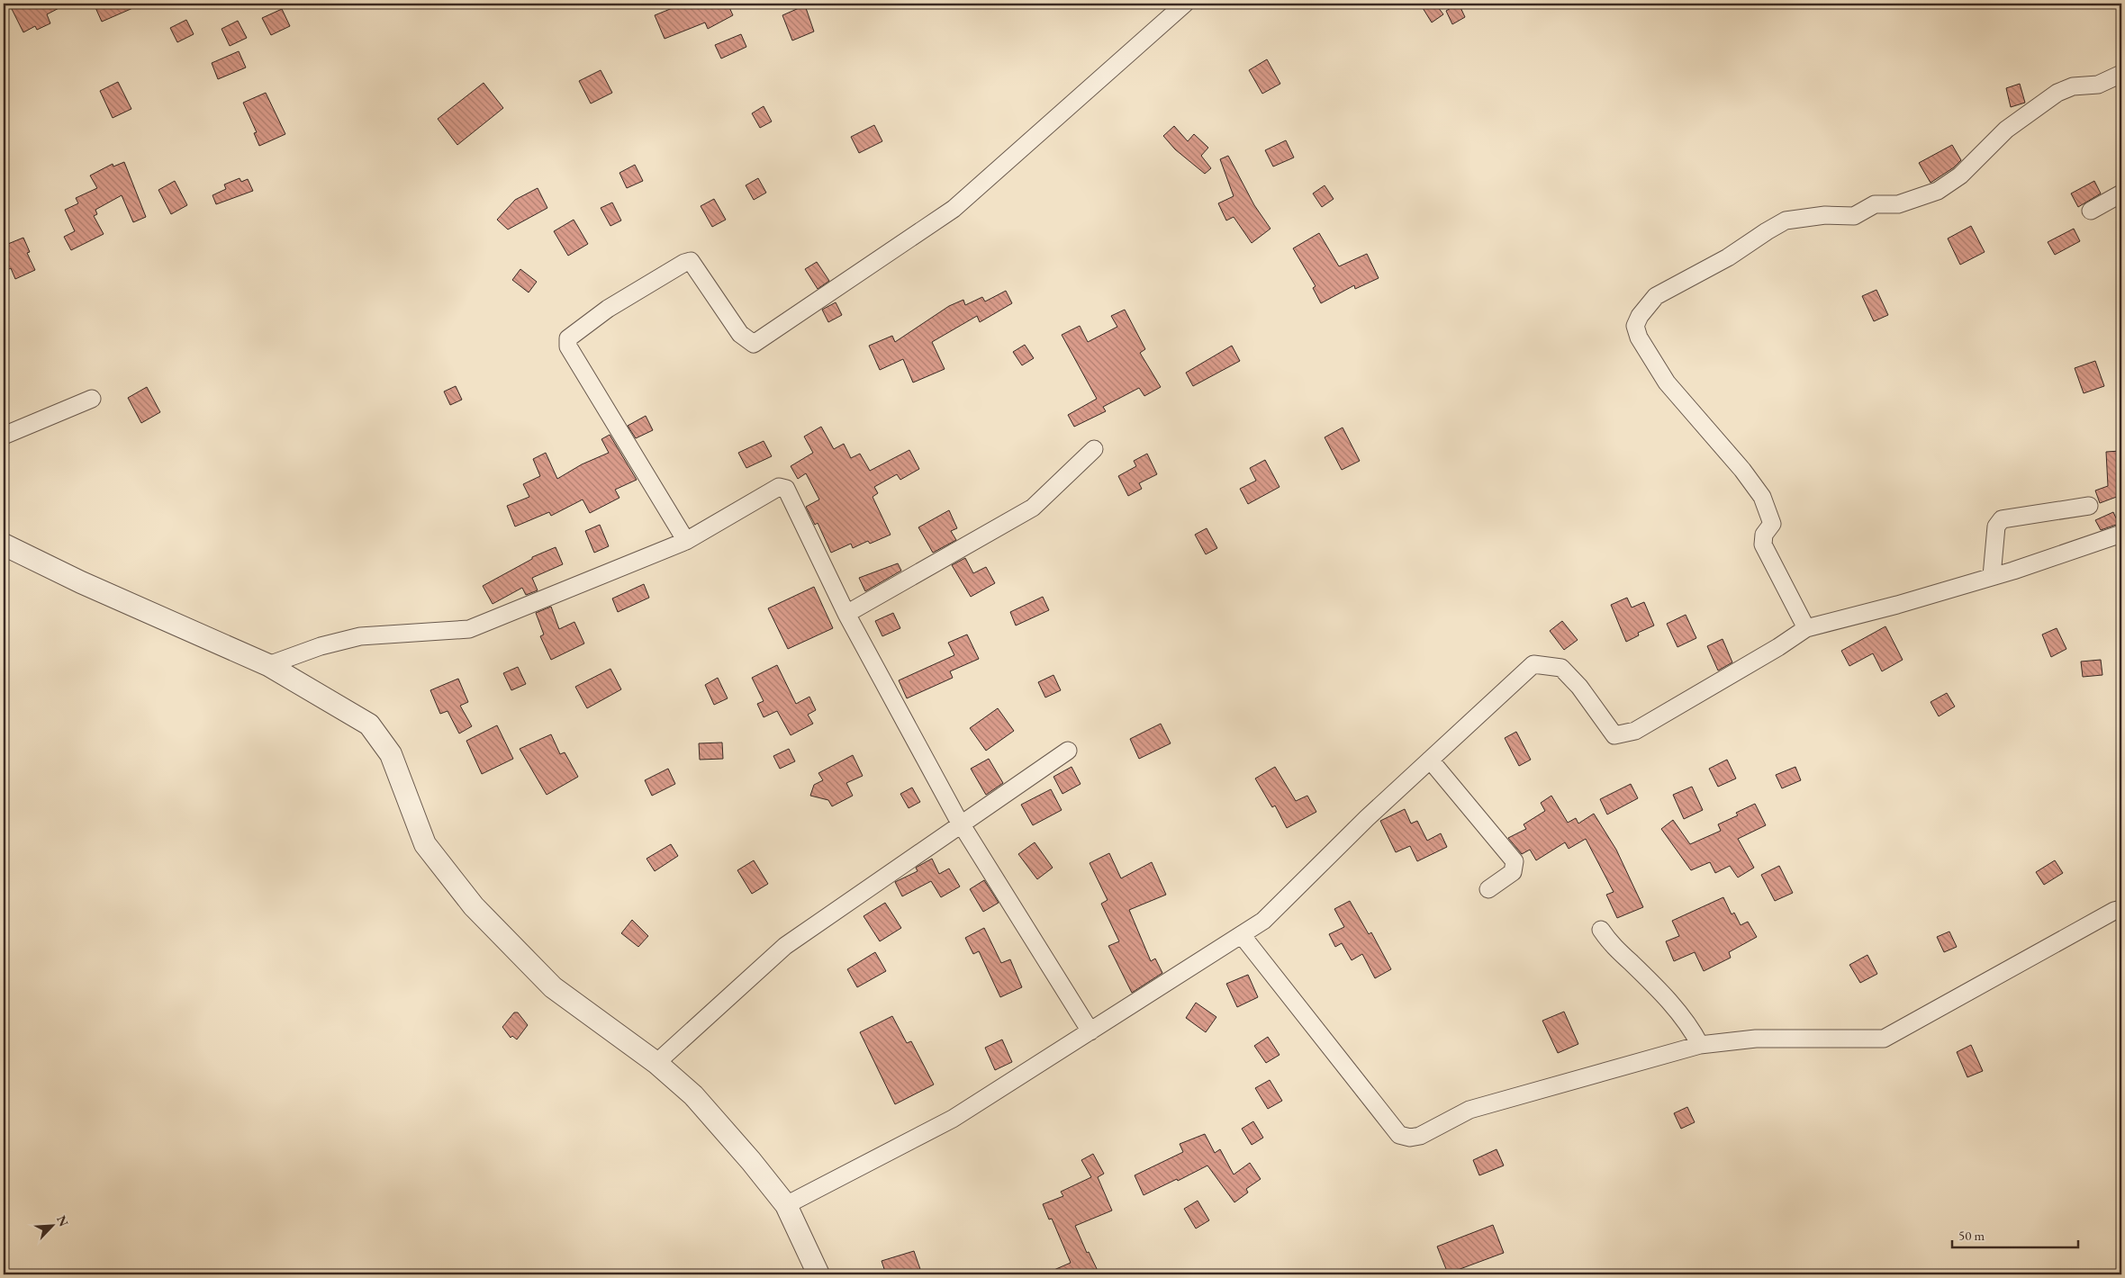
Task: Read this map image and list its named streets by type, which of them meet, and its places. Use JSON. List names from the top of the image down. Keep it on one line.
{"scale_bar":"50 m","north":"top right"}
